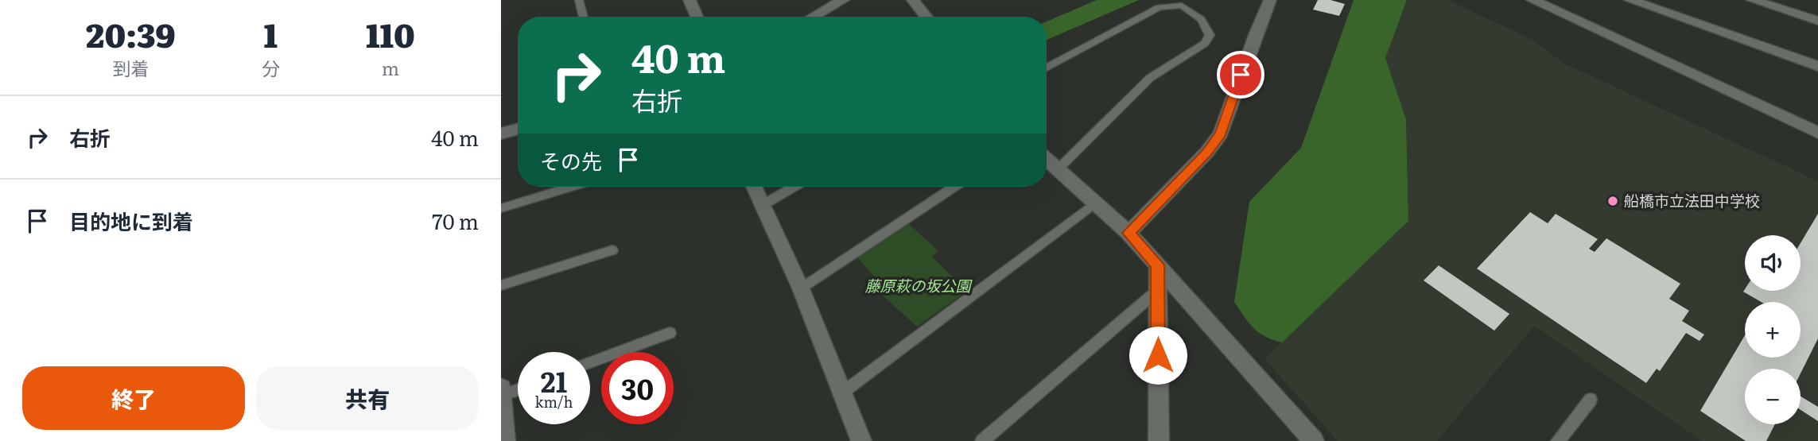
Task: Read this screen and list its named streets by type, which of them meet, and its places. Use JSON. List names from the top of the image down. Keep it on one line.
{"parks":["藤原萩の坂公園"],"places":["船橋市立法田中学校"],"page":{"eta":["20:39","到着","1","分","110","m"],"turn":["40 m","右折"],"list":[{"name":"右折","value":"40 m"},{"name":"目的地に到着","value":"70 m"}],"then":"その先","map_buttons":["+","−"],"speed":"21 km/h","limit":"30","buttons":["終了","共有"]}}
